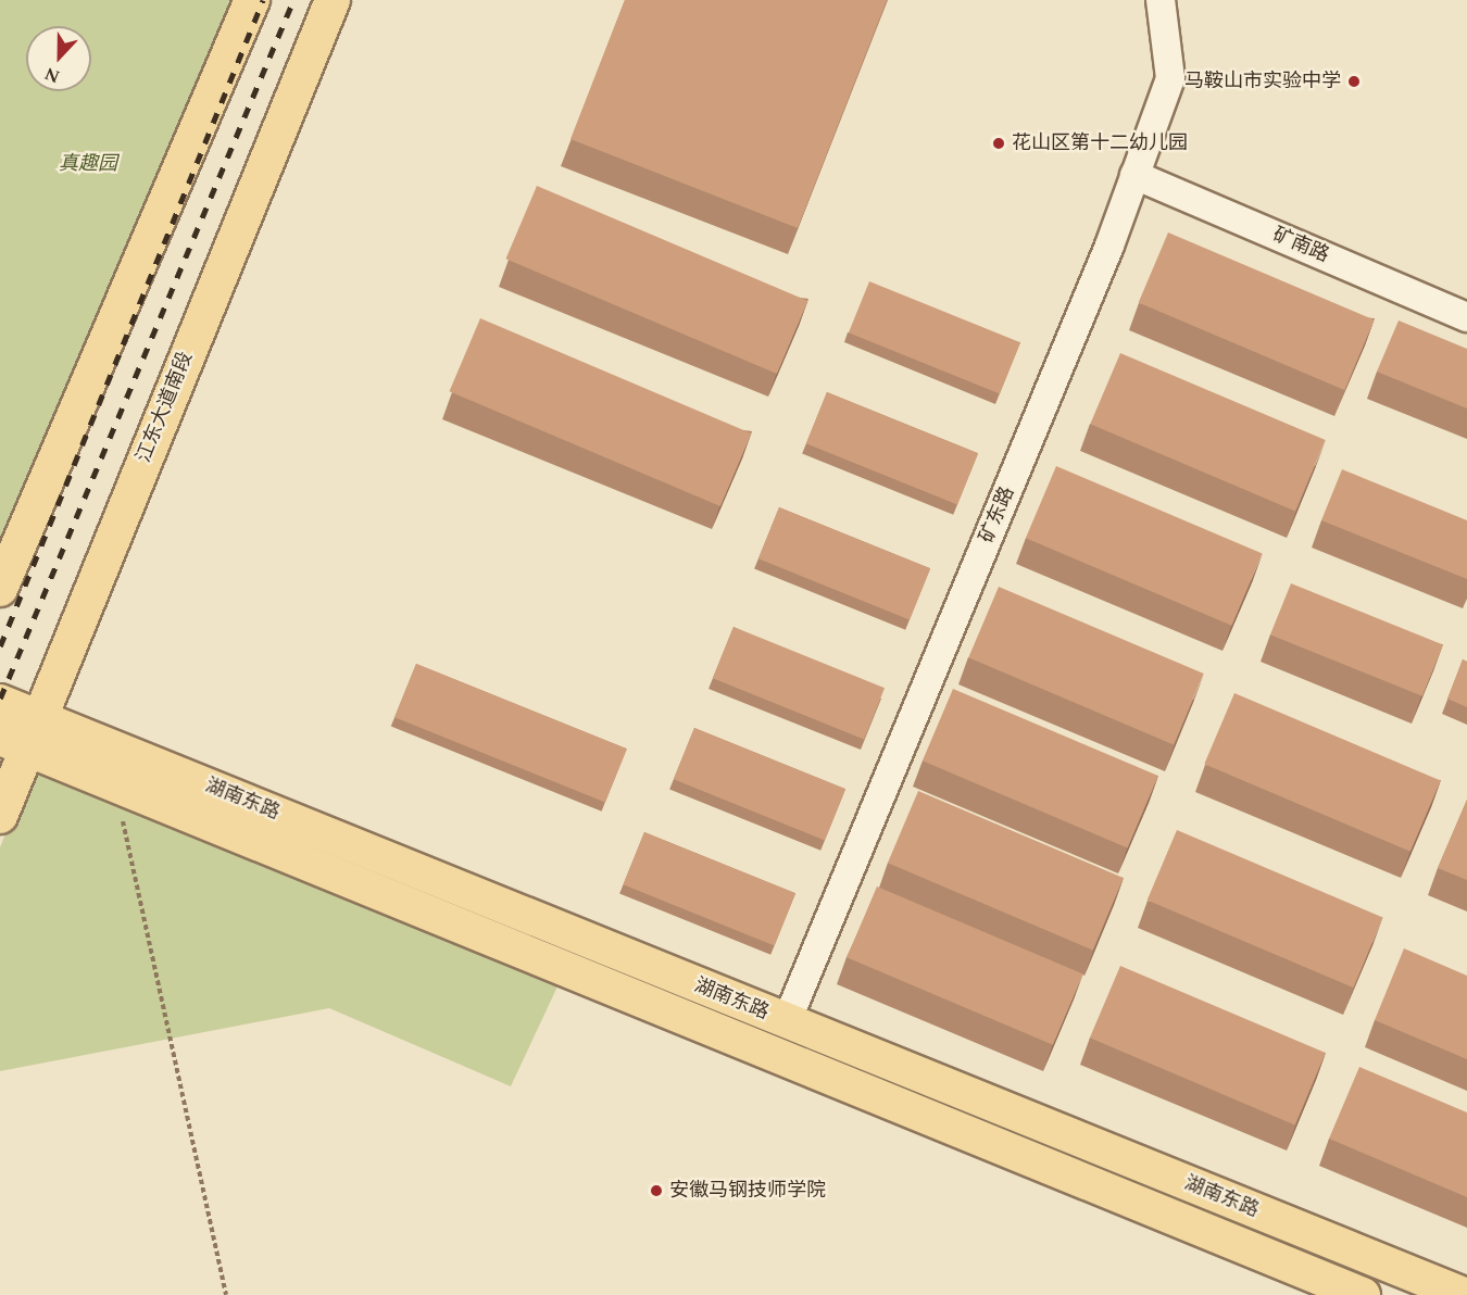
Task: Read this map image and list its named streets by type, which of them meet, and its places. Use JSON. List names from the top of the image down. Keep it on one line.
{"streets":{"main road":["江东大道南段","湖南东路"],"street":["矿南路","矿东路"]},"crossings":[["矿南路","矿东路"],["矿东路","湖南东路"]],"parks":["真趣园"],"places":["马鞍山市实验中学","花山区第十二幼儿园","安徽马钢技师学院"],"north":"bottom"}
